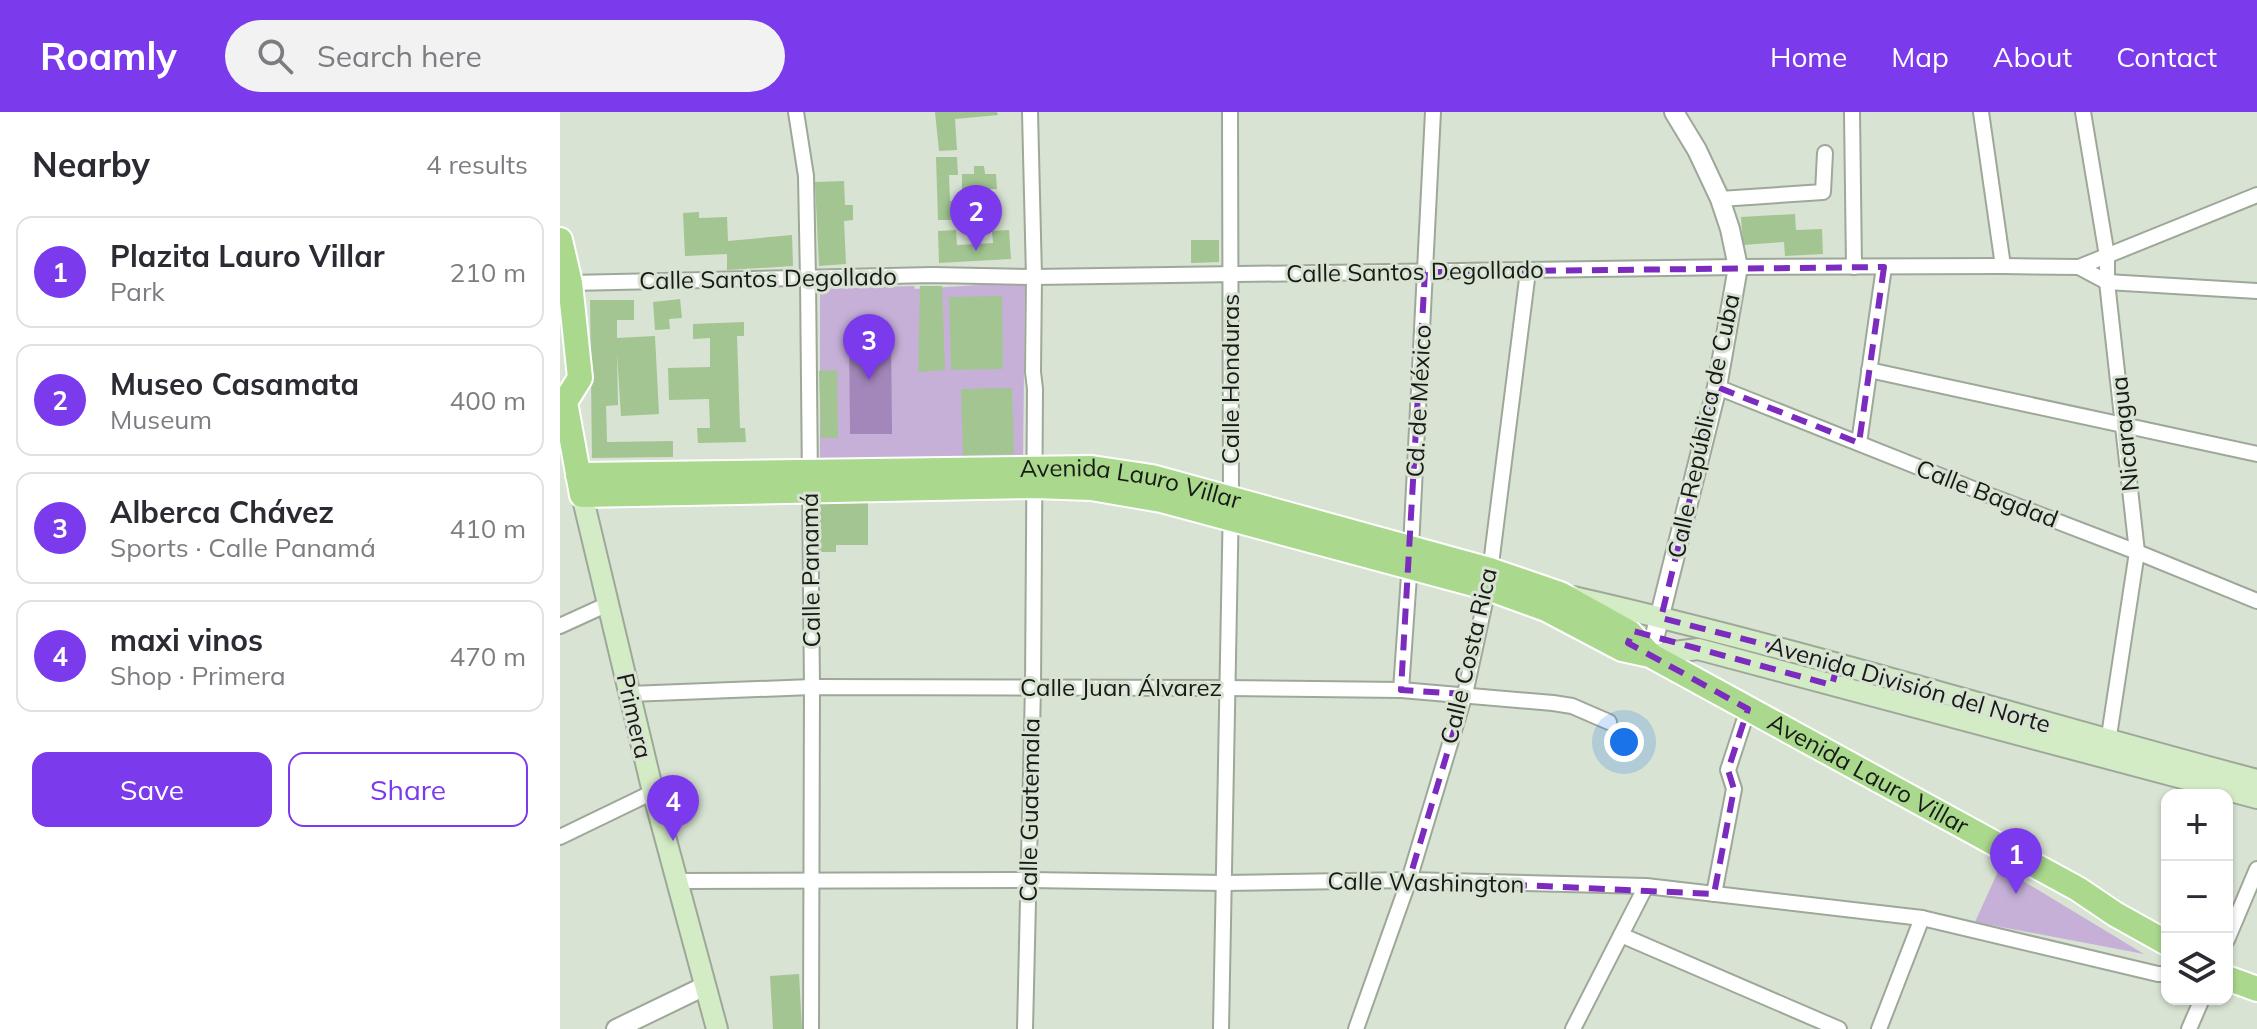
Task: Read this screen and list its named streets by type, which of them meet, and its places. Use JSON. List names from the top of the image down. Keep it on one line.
{"streets":{"main road":["Avenida Lauro Villar","Avenida División del Norte","Primera"],"street":["Calle Santos Degollado","Calle Honduras","Cd. de México","Calle República de Cuba","Nicaragua","Calle Bagdad","Calle Panamá","Calle Costa Rica","Calle Juan Álvarez","Calle Guatemala","Calle Washington"]},"crossings":[["Calle Santos Degollado","Calle Honduras"],["Calle Santos Degollado","Cd. de México"],["Calle Santos Degollado","Calle República de Cuba"],["Calle Santos Degollado","Nicaragua"],["Calle Santos Degollado","Calle Panamá"],["Calle Santos Degollado","Calle Costa Rica"],["Calle Santos Degollado","Calle Guatemala"],["Calle Honduras","Avenida Lauro Villar"],["Calle Honduras","Calle Juan Álvarez"],["Calle Honduras","Calle Washington"],["Cd. de México","Avenida Lauro Villar"],["Cd. de México","Calle Juan Álvarez"],["Calle República de Cuba","Avenida Lauro Villar"],["Calle República de Cuba","Calle Bagdad"],["Calle República de Cuba","Avenida División del Norte"],["Nicaragua","Calle Bagdad"],["Nicaragua","Avenida División del Norte"],["Avenida Lauro Villar","Calle Panamá"],["Avenida Lauro Villar","Calle Costa Rica"],["Avenida Lauro Villar","Avenida División del Norte"],["Avenida Lauro Villar","Primera"],["Avenida Lauro Villar","Calle Guatemala"],["Calle Panamá","Calle Juan Álvarez"],["Calle Panamá","Calle Washington"],["Calle Costa Rica","Calle Juan Álvarez"],["Calle Costa Rica","Calle Washington"],["Calle Juan Álvarez","Primera"],["Calle Juan Álvarez","Calle Guatemala"],["Primera","Calle Washington"],["Calle Guatemala","Calle Washington"]],"page":{"header":"Roamly","search":"Search here","nav":["Home","Map","About","Contact"],"heading":["Nearby","4 results"],"pins":["2","3","4","1"],"list":[{"mark":"1","name":"Plazita Lauro Villar","note":"Park","value":"210 m"},{"mark":"2","name":"Museo Casamata","note":"Museum","value":"400 m"},{"mark":"3","name":"Alberca Chávez","note":"Sports · Calle Panamá","value":"410 m"},{"mark":"4","name":"maxi vinos","note":"Shop · Primera","value":"470 m"}],"buttons":["Save","Share"],"map_buttons":["+","−"]}}
